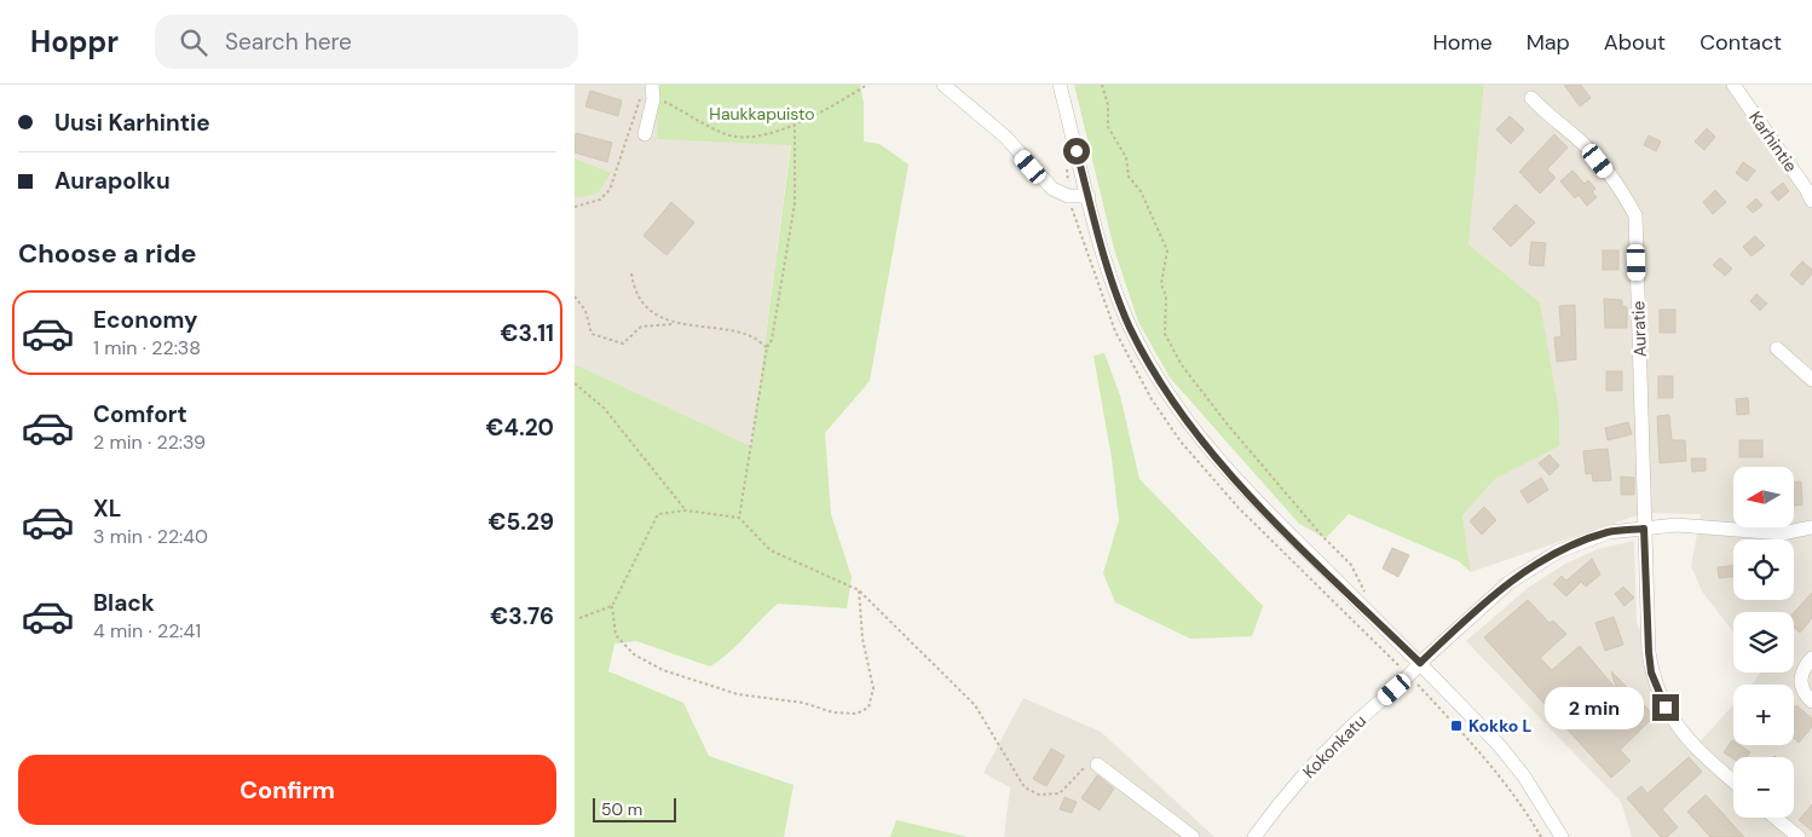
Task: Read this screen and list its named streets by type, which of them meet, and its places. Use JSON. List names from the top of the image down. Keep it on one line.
{"streets":{"street":["Karhintie","Auratie","Kokonkatu"]},"crossings":[["Auratie","Kokonkatu"]],"parks":["Haukkapuisto"],"places":{"transit":["Kokko L"]},"scale_bar":"50 m","north":"left","page":{"header":"Hoppr","search":"Search here","nav":["Home","Map","About","Contact"],"banner":["Uusi Karhintie","Aurapolku"],"heading":"Choose a ride","list":[{"name":"Economy","note":"1 min · 22:38","value":"€3.11"},{"name":"Comfort","note":"2 min · 22:39","value":"€4.20"},{"name":"XL","note":"3 min · 22:40","value":"€5.29"},{"name":"Black","note":"4 min · 22:41","value":"€3.76"}],"map_buttons":["+","−"],"bubble":"2 min","buttons":"Confirm","scale":"50 m"}}
